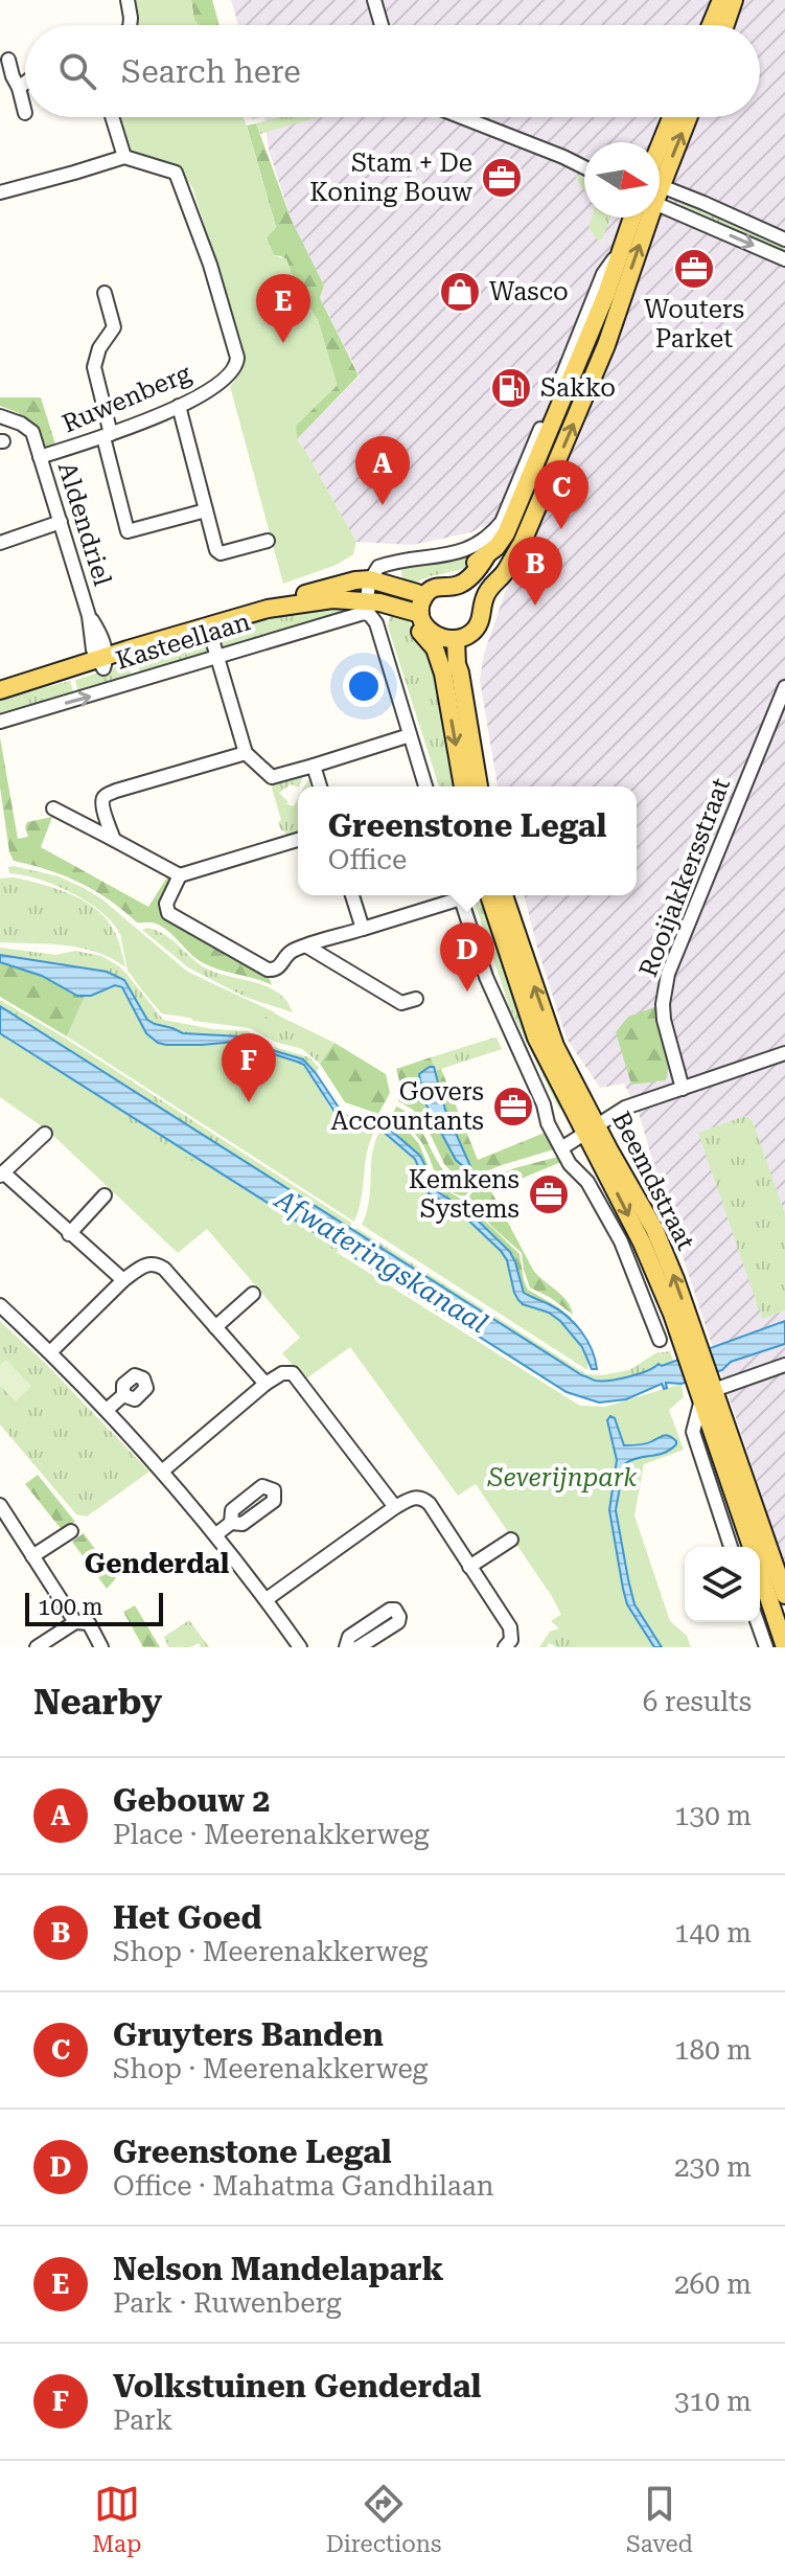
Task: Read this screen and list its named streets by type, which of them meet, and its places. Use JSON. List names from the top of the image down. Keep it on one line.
{"streets":{"main road":["Kasteellaan","Beemdstraat"],"street":["Ruwenberg","Aldendriel","Rooijakkersstraat"]},"crossings":[["Ruwenberg","Aldendriel"],["Aldendriel","Kasteellaan"]],"districts":["Genderdal"],"water":["Afwateringskanaal"],"parks":["Severijnpark"],"places":{"office":["Stam + De Koning Bouw","Wouters Parket","Govers Accountants","Kemkens Systems"],"shop":["Wasco"],"fuel station":["Sakko"]},"scale_bar":"100 m","north":"right","page":{"search":"Search here","pins":["E","A","C","B","D","F"],"popup":["Greenstone Legal","Office"],"scale":"100 m","heading":["Nearby","6 results"],"list":[{"mark":"A","name":"Gebouw 2","note":"Place · Meerenakkerweg","value":"130 m"},{"mark":"B","name":"Het Goed","note":"Shop · Meerenakkerweg","value":"140 m"},{"mark":"C","name":"Gruyters Banden","note":"Shop · Meerenakkerweg","value":"180 m"},{"mark":"D","name":"Greenstone Legal","note":"Office · Mahatma Gandhilaan","value":"230 m"},{"mark":"E","name":"Nelson Mandelapark","note":"Park · Ruwenberg","value":"260 m"},{"mark":"F","name":"Volkstuinen Genderdal","note":"Park","value":"310 m"}],"nav":["Map","Directions","Saved"]}}
